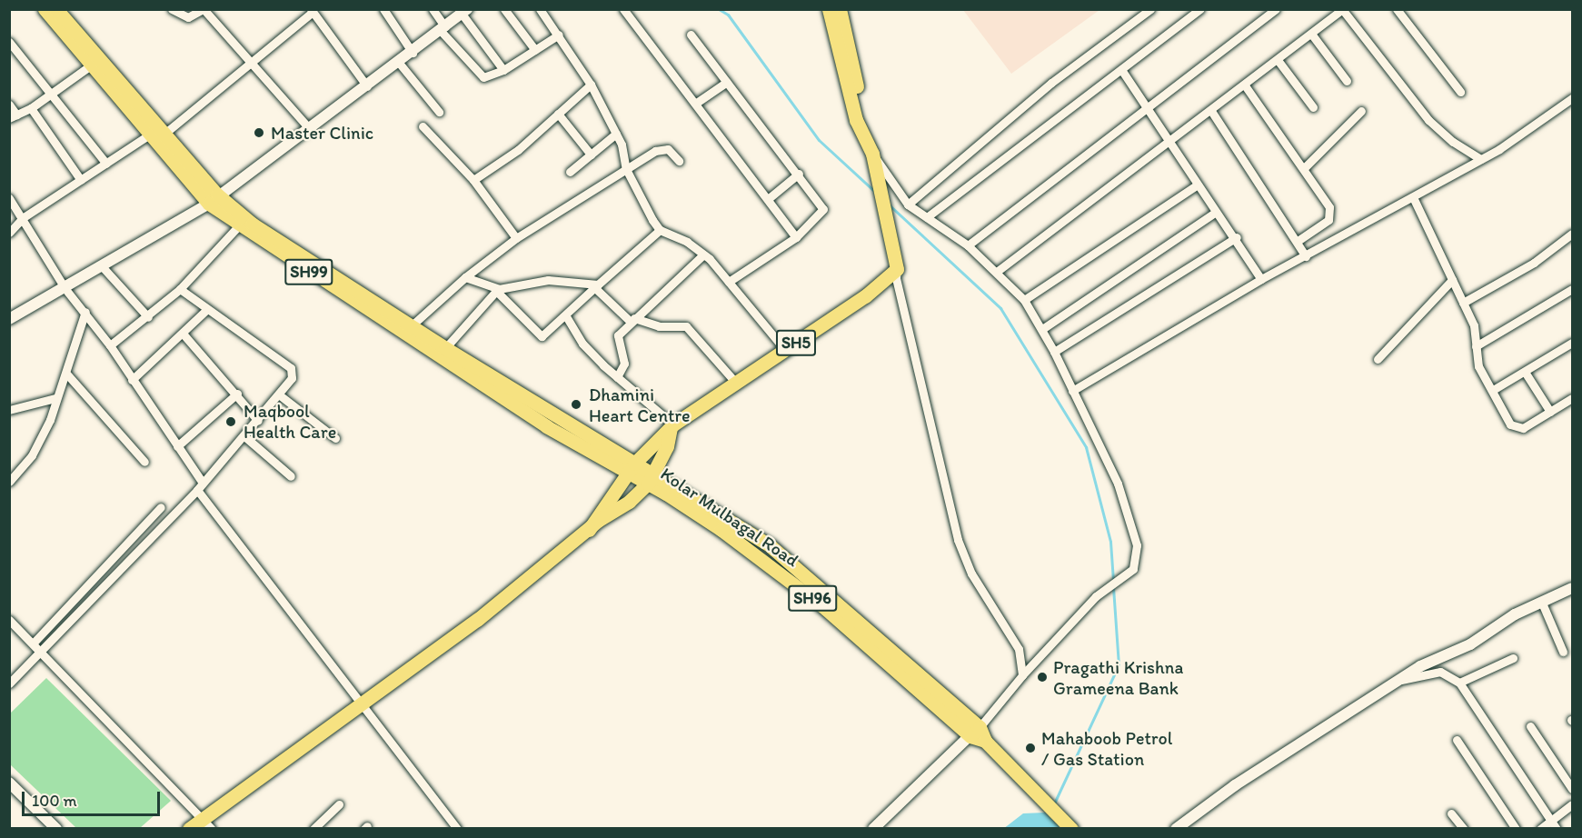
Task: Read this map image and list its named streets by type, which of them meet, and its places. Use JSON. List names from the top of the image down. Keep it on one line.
{"streets":{"main road":["SH99","SH5","Kolar Mulbagal Road","SH96"]},"crossings":[["SH99","SH5"],["SH99","SH96"],["SH5","SH96"],["Kolar Mulbagal Road","SH96"]],"places":["Master Clinic","Dhamini Heart Centre","Maqbool Health Care","Pragathi Krishna Grameena Bank","Mahaboob Petrol / Gas Station"],"scale_bar":"100 m"}
